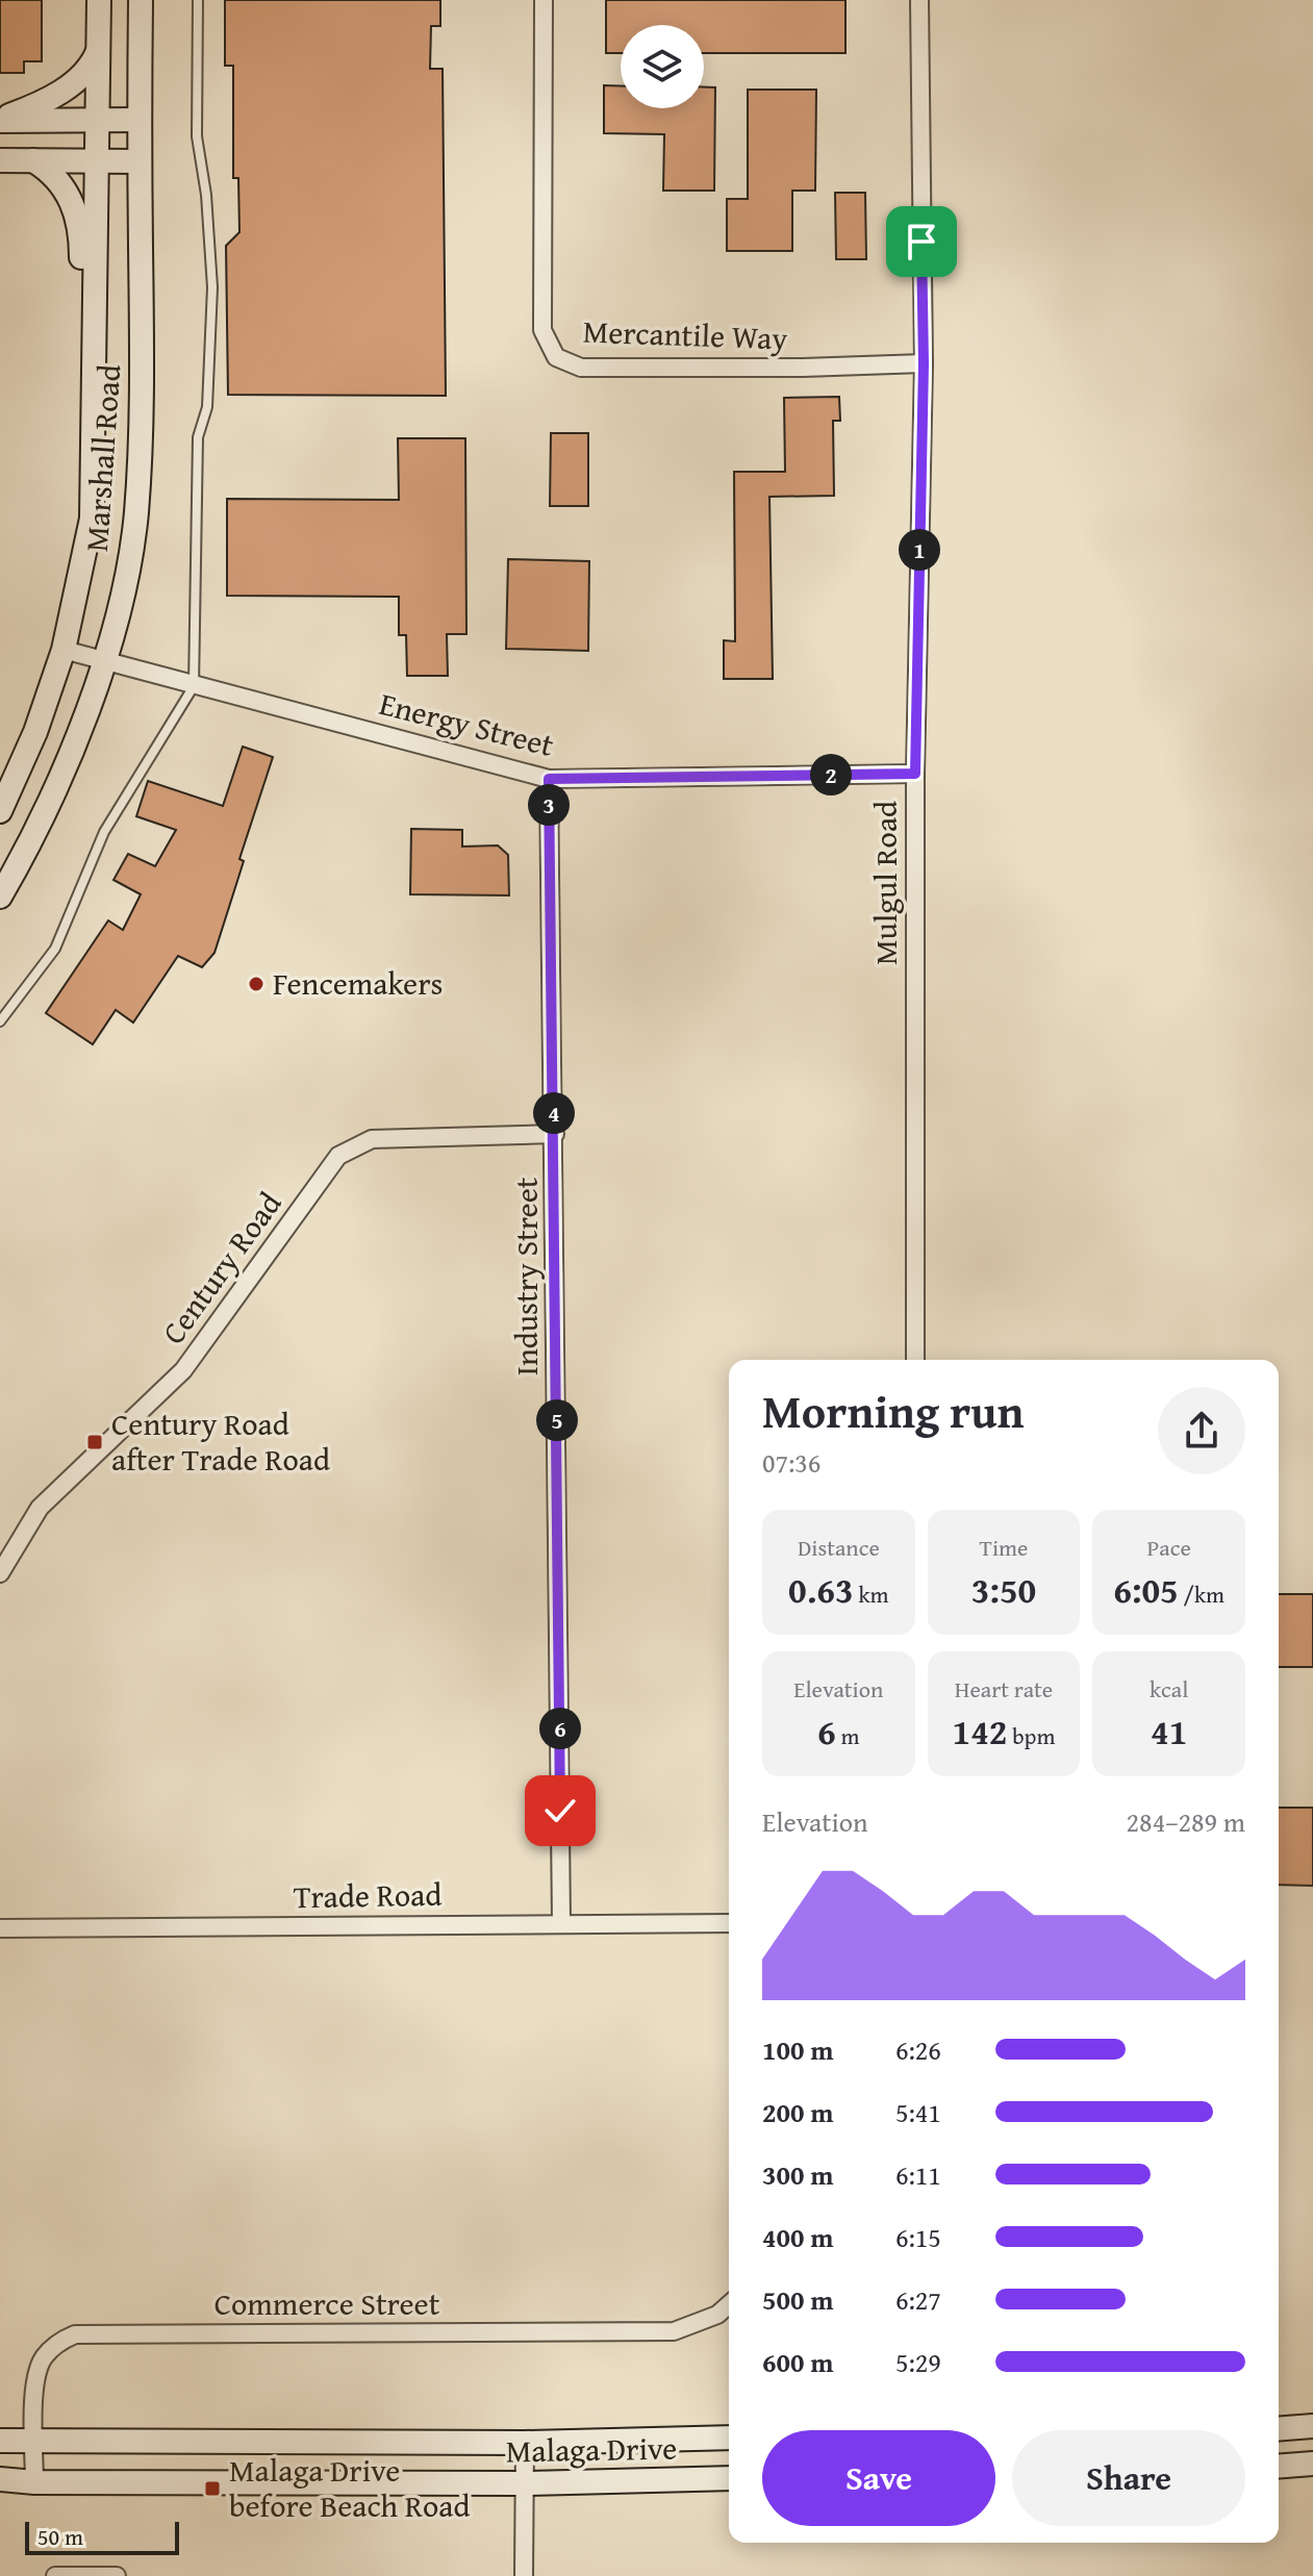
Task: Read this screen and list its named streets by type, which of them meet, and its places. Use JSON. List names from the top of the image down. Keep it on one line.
{"streets":{"main road":["Marshall Road","Malaga Drive"],"street":["Mercantile Way","Energy Street","Mulgul Road","Century Road","Industry Street","Trade Road","Commerce Street"]},"crossings":[["Mercantile Way","Mulgul Road"],["Marshall Road","Energy Street"],["Energy Street","Mulgul Road"],["Energy Street","Industry Street"],["Century Road","Industry Street"],["Industry Street","Trade Road"],["Commerce Street","Malaga Drive"]],"places":{"other":["Fencemakers"],"transit":["Century Road after Trade Road","Malaga Drive before Beach Road"]},"scale_bar":"50 m","page":{"pins":["1","2","3","4","5","6"],"heading":["Morning run","07:36"],"stats":[["Distance","0.63 km"],["Time","3:50"],["Pace","6:05 /km"],["Elevation","6 m"],["Heart rate","142 bpm"],["kcal","41"]],"chart":["Elevation","284–289 m"],"list":[{"name":"100 m","note":"6:26"},{"name":"200 m","note":"5:41"},{"name":"300 m","note":"6:11"},{"name":"400 m","note":"6:15"},{"name":"500 m","note":"6:27"},{"name":"600 m","note":"5:29"}],"buttons":["Save","Share"],"scale":"50 m"}}
